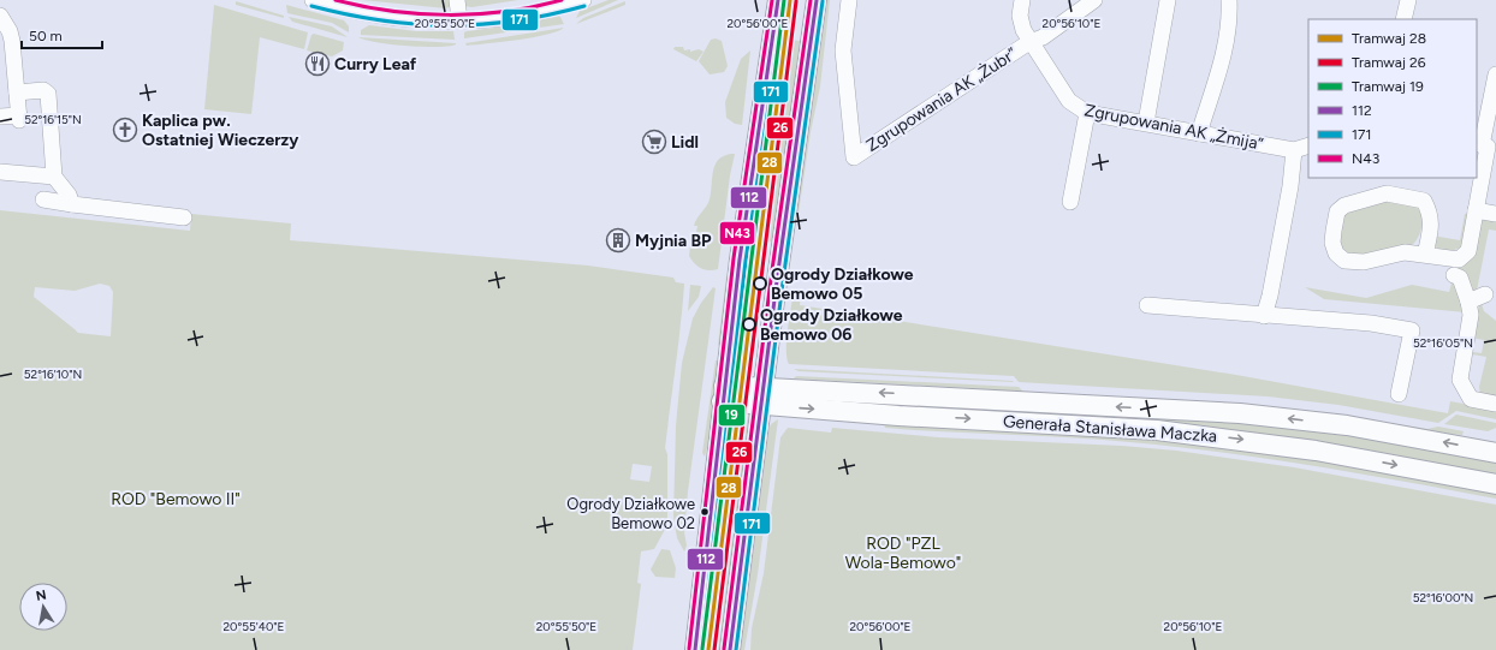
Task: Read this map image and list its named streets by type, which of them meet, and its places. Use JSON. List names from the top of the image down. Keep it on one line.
{"streets":{"main road":["Generała Stanisława Maczka"],"street":["Zgrupowania AK „Żubr”","Zgrupowania AK „Żmija”"]},"crossings":[["Zgrupowania AK „Żubr”","Zgrupowania AK „Żmija”"]],"parks":["ROD \"Bemowo II\"","ROD \"PZL Wola-Bemowo\""],"places":{"restaurant":["Curry Leaf"],"church":["Kaplica pw. Ostatniej Wieczerzy"],"supermarket":["Lidl"],"building":["Myjnia BP"],"other":["Ogrody Działkowe Bemowo 05","Ogrody Działkowe Bemowo 06","Ogrody Działkowe Bemowo 02"]},"lines":["tram line 28","tram line 19","transit line 112","transit line N43","tram line 26","transit line 171"],"legend":["Tramwaj 28","Tramwaj 26","Tramwaj 19","112","171","N43"],"scale_bar":"50 m","north":"top","coordinates":["20°55'50\"E","20°56'00\"E","20°56'10\"E","52°16'15\"N","52°16'05\"N","52°16'10\"N","52°16'00\"N","20°55'40\"E"]}
